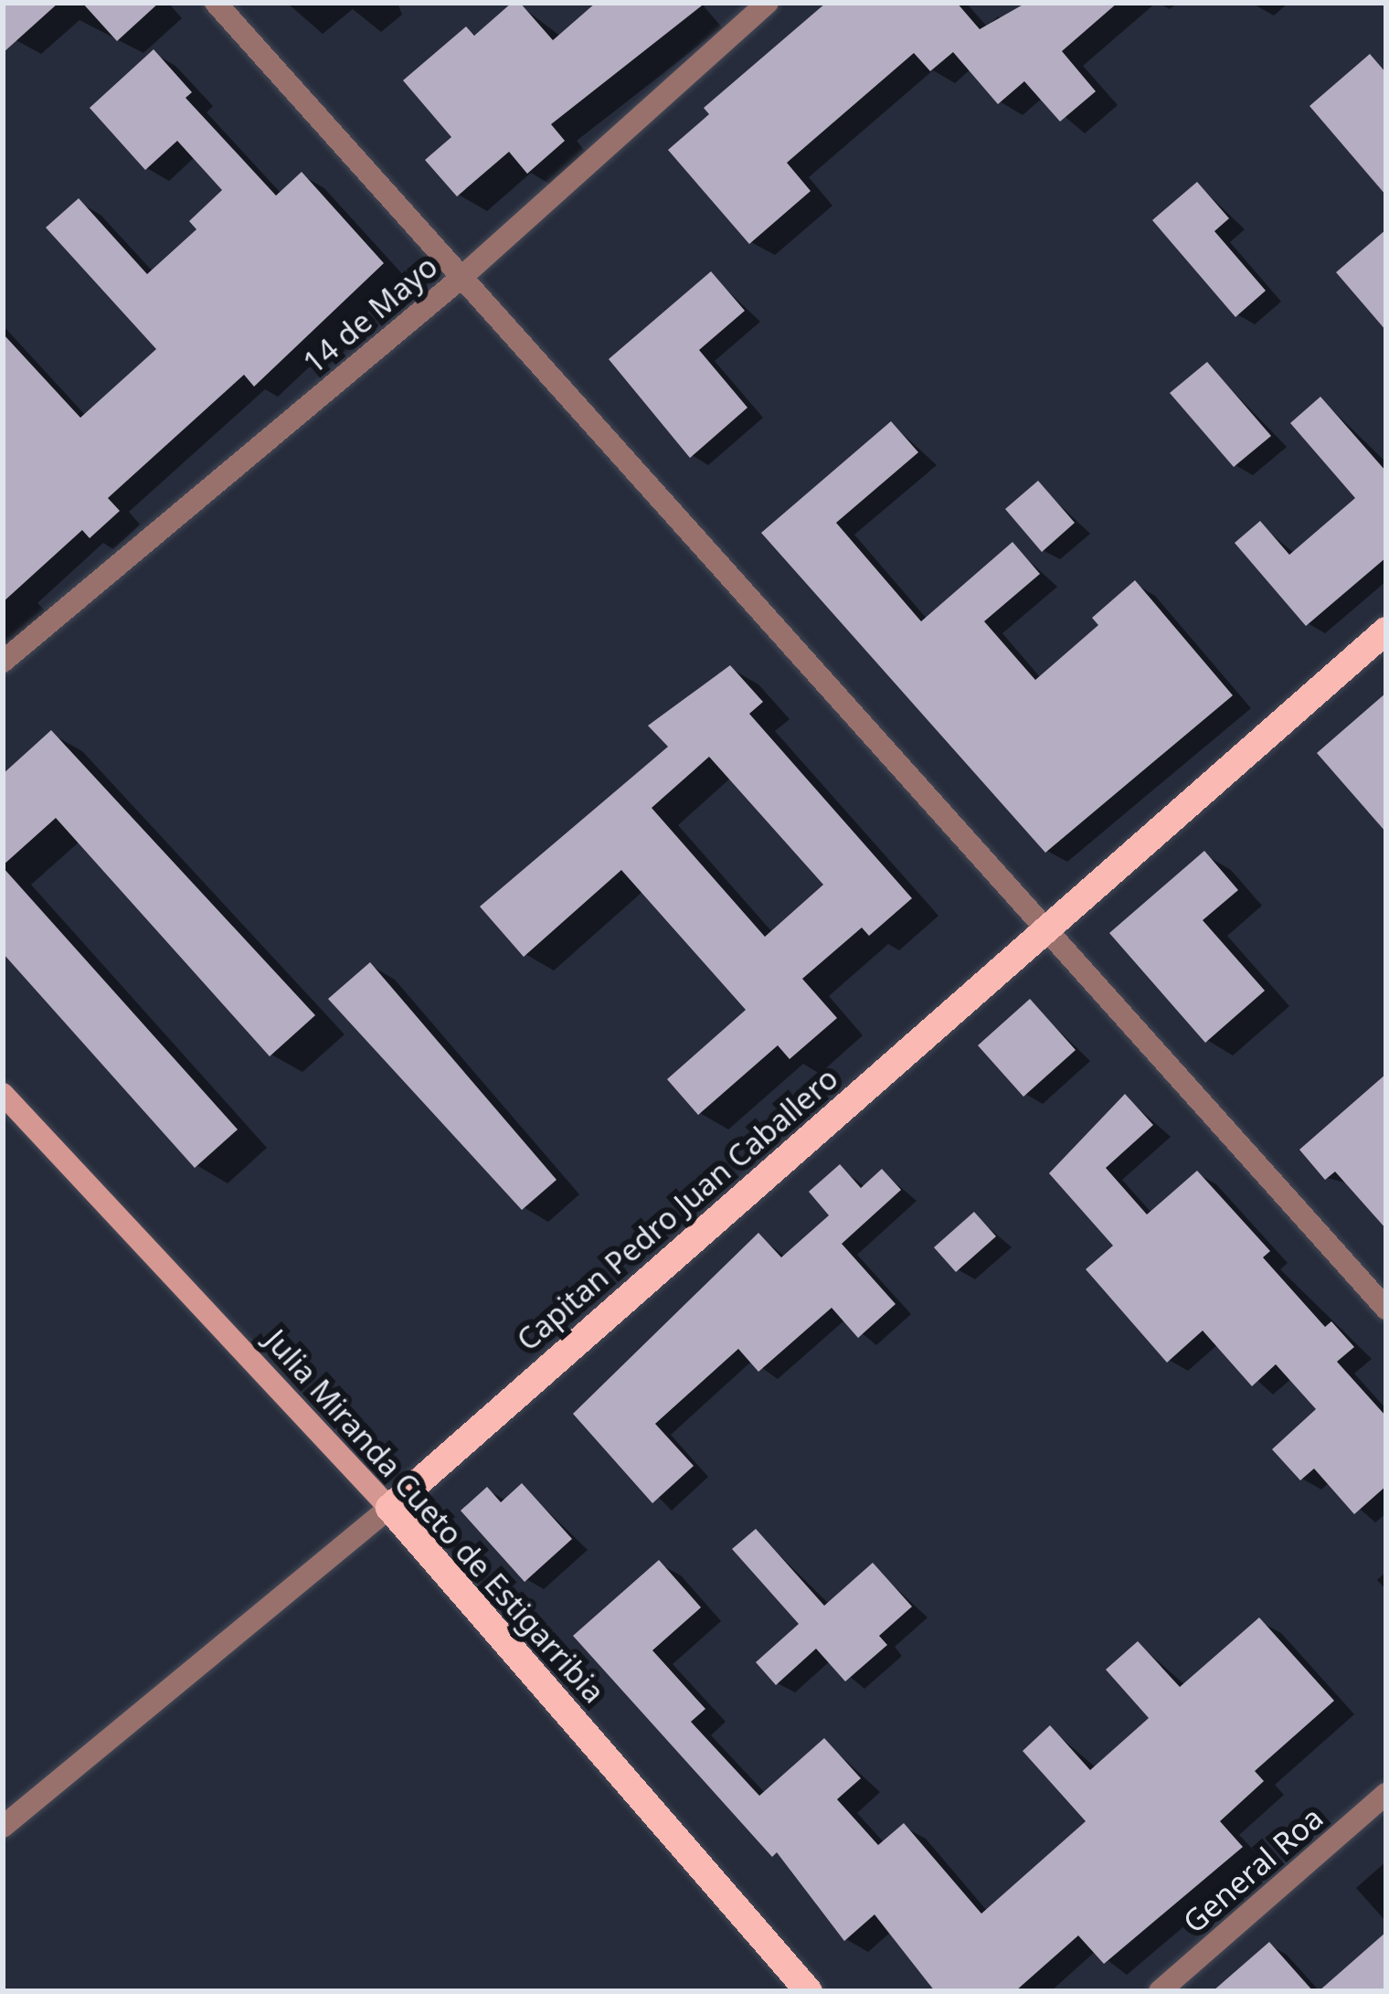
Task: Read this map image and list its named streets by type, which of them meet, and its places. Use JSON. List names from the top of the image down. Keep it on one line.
{"streets":{"main road":["Capitan Pedro Juan Caballero","Julia Miranda Cueto de Estigarribia"],"street":["14 de Mayo","General Roa"]},"crossings":[["Capitan Pedro Juan Caballero","Julia Miranda Cueto de Estigarribia"]]}
